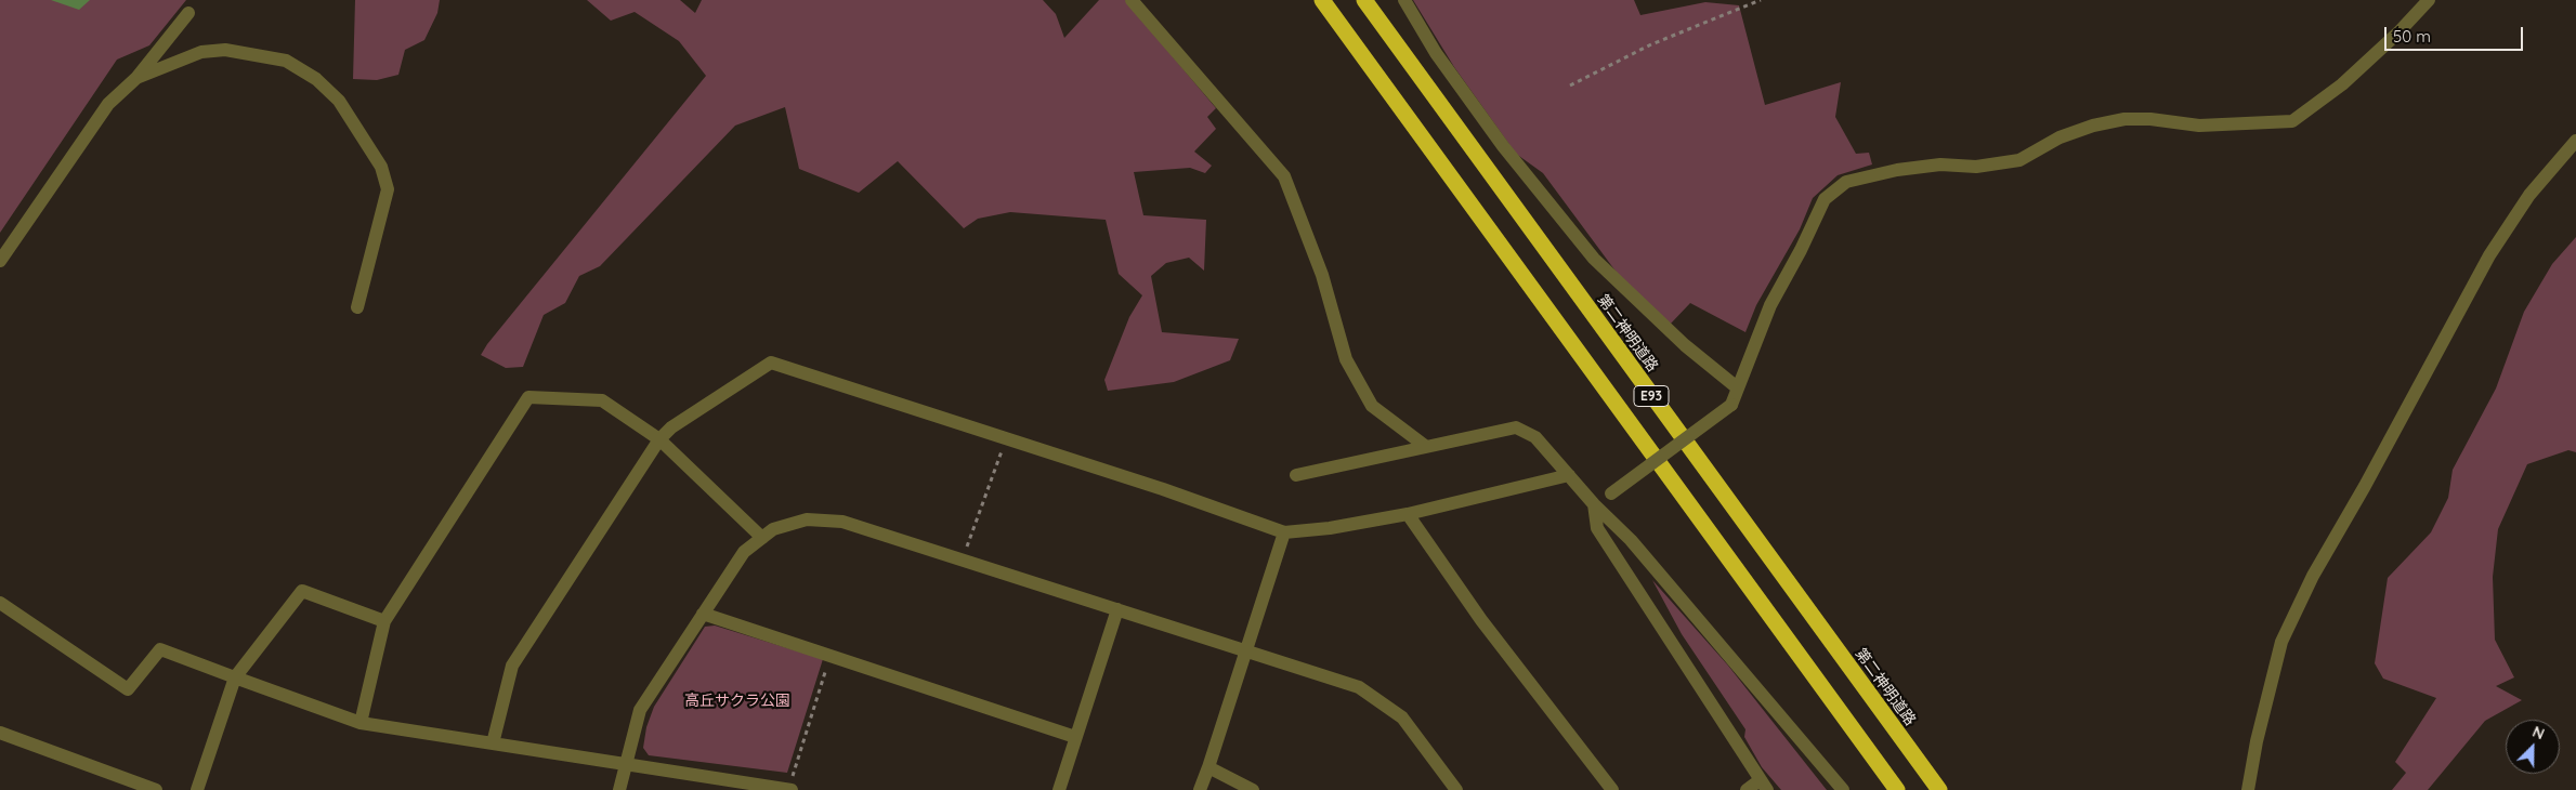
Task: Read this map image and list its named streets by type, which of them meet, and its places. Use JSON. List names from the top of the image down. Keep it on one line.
{"streets":{"highway":["第二神明道路","E93"]},"parks":["高丘サクラ公園"],"scale_bar":"50 m","north":"top right"}
